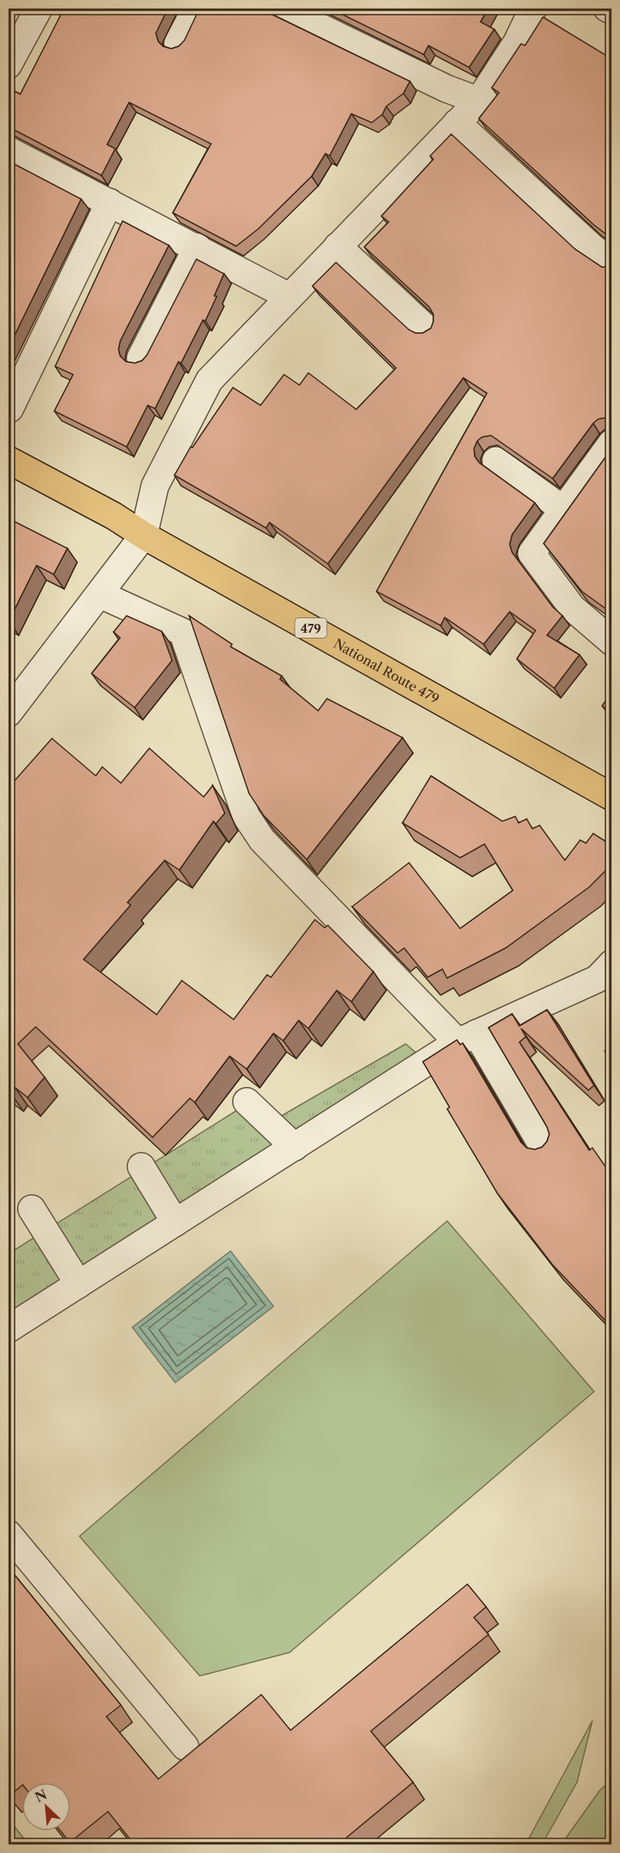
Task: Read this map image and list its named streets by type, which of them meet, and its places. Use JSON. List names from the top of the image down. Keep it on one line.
{"streets":{"highway":["479","National Route 479"]},"north":"top left"}
